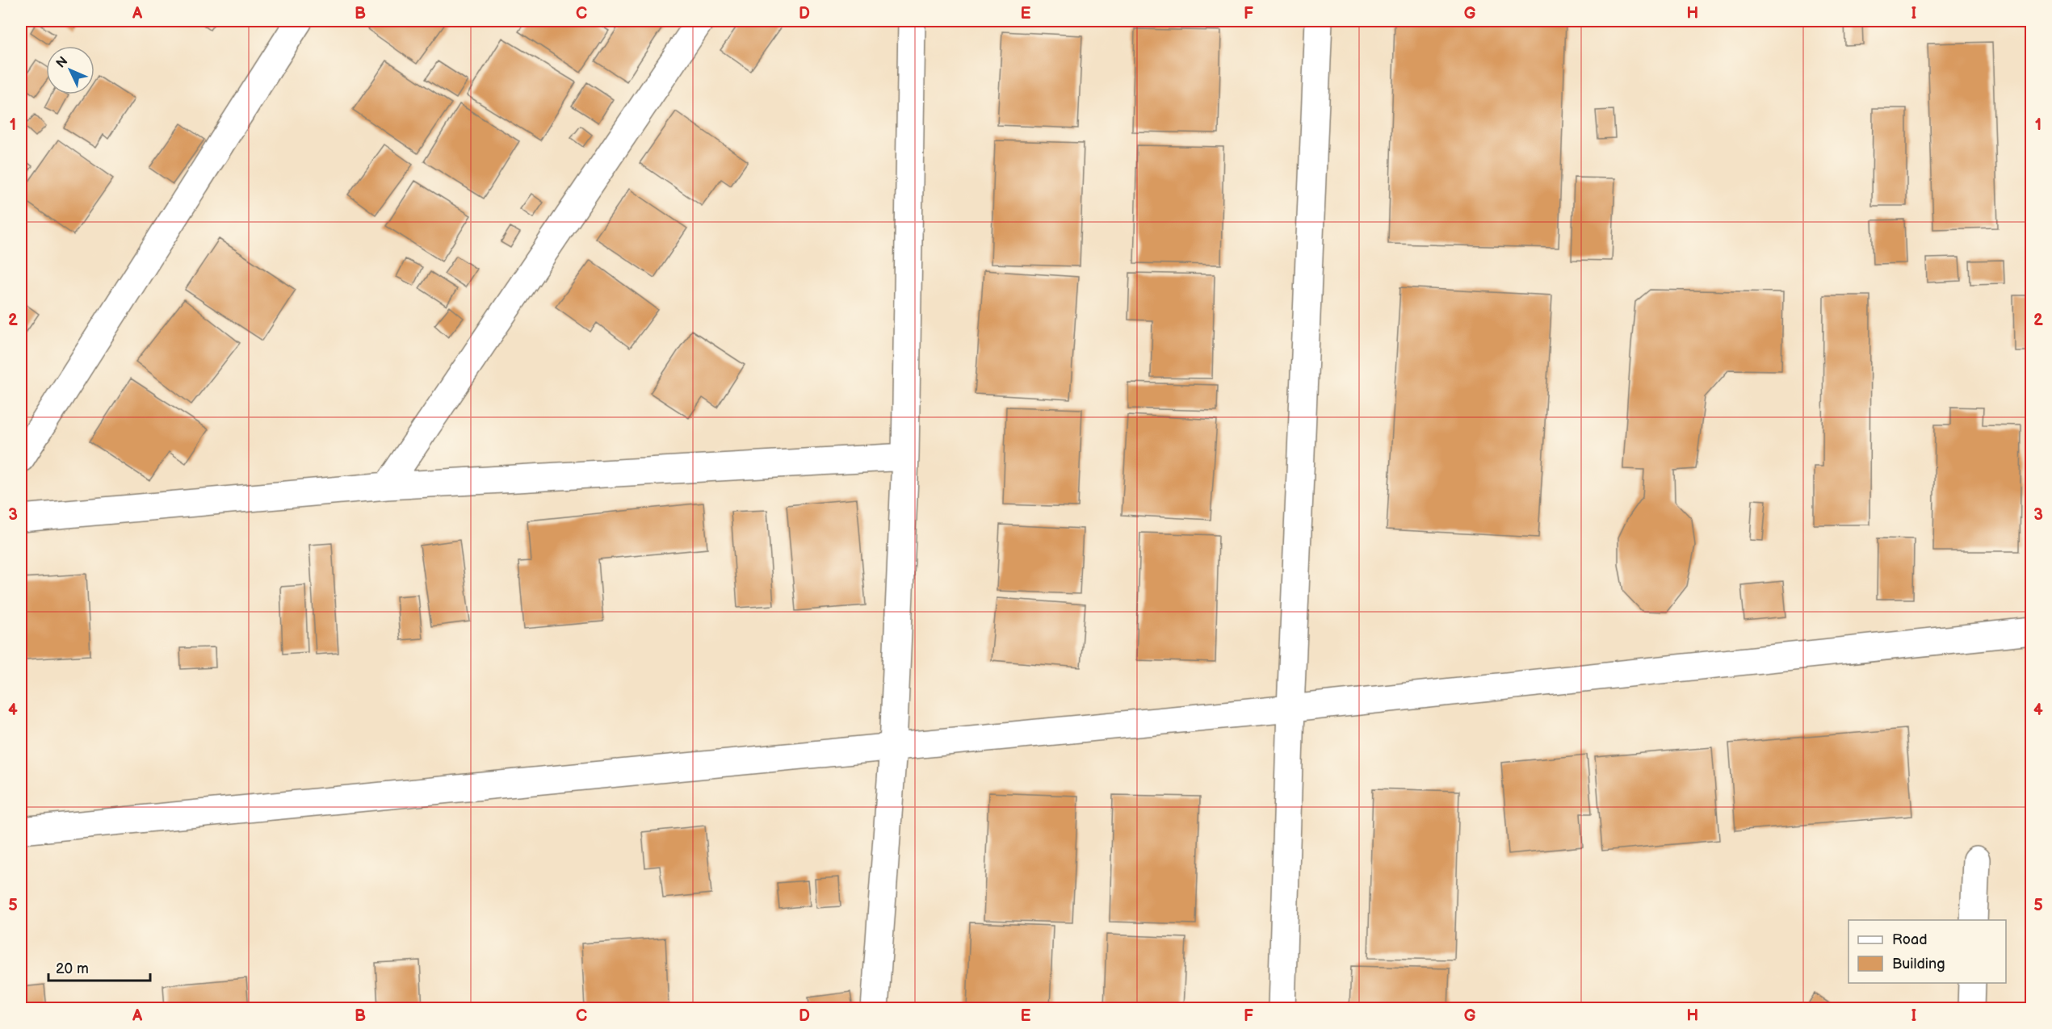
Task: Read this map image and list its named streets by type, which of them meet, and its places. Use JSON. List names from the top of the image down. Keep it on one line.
{"legend":["Road","Building"],"scale_bar":"20 m","north":"top left","grid":{"columns":["A","B","C","D","E","F","G","H","I"],"rows":["1","2","3","4","5"]}}
